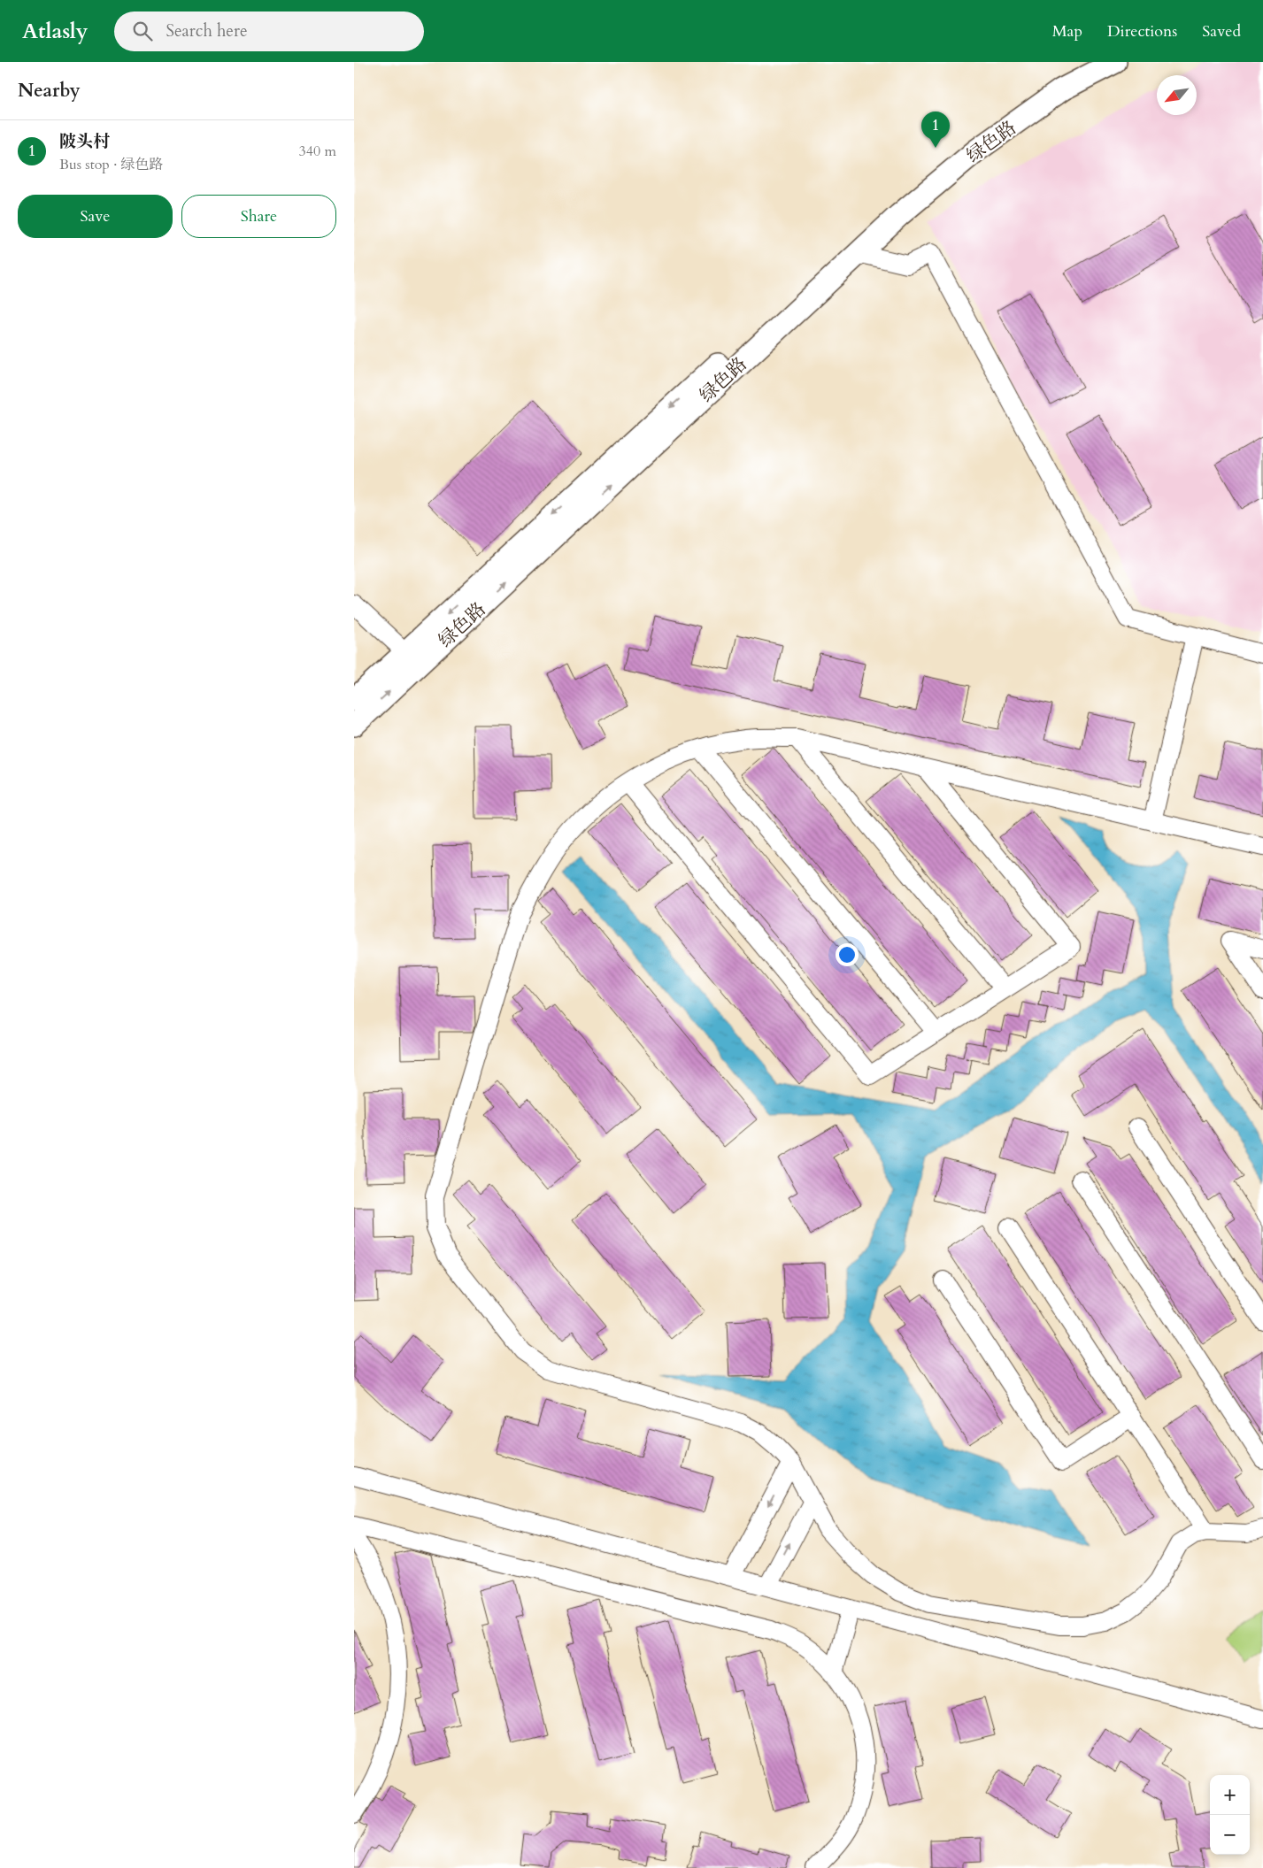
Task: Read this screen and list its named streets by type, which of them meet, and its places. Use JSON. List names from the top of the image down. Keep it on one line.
{"streets":{"main road":["绿色路"]},"north":"bottom left","page":{"header":"Atlasly","search":"Search here","nav":["Map","Directions","Saved"],"heading":"Nearby","pins":"1","list":[{"mark":"1","name":"陂头村","note":"Bus stop · 绿色路","value":"340 m"}],"buttons":["Save","Share"],"map_buttons":["+","−"]}}
